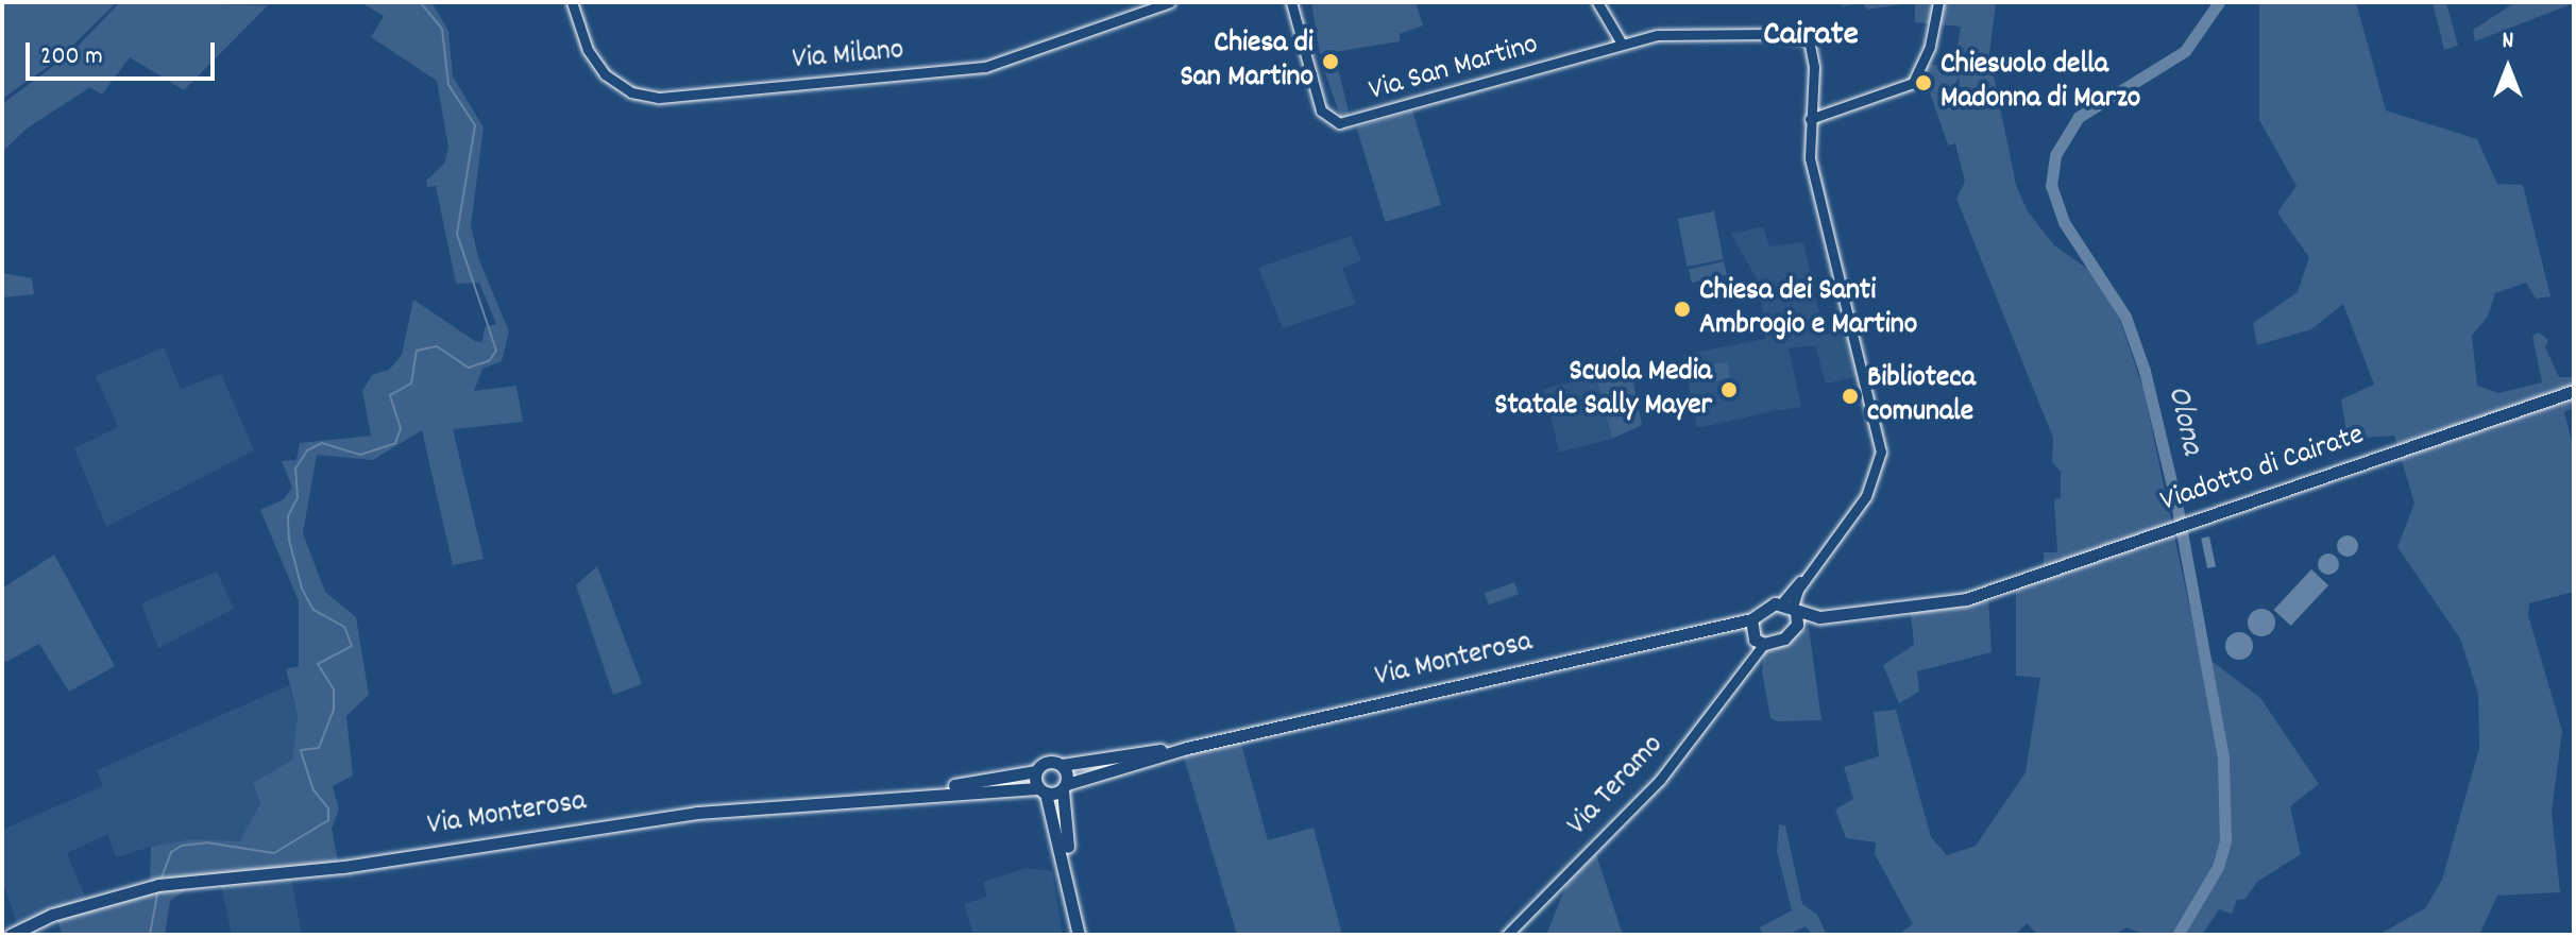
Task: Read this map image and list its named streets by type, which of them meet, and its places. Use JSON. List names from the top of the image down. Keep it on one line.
{"streets":{"main road":["Viadotto di Cairate","Via Monterosa"],"street":["Via Milano","Via San Martino","Via Teramo"]},"crossings":[["Via Monterosa","Via Teramo"]],"districts":["Cairate"],"water":["Olona"],"places":["Chiesa di San Martino","Chiesuolo della Madonna di Marzo","Chiesa dei Santi Ambrogio e Martino","Scuola Media Statale Sally Mayer","Biblioteca comunale"],"scale_bar":"200 m","north":"top"}
